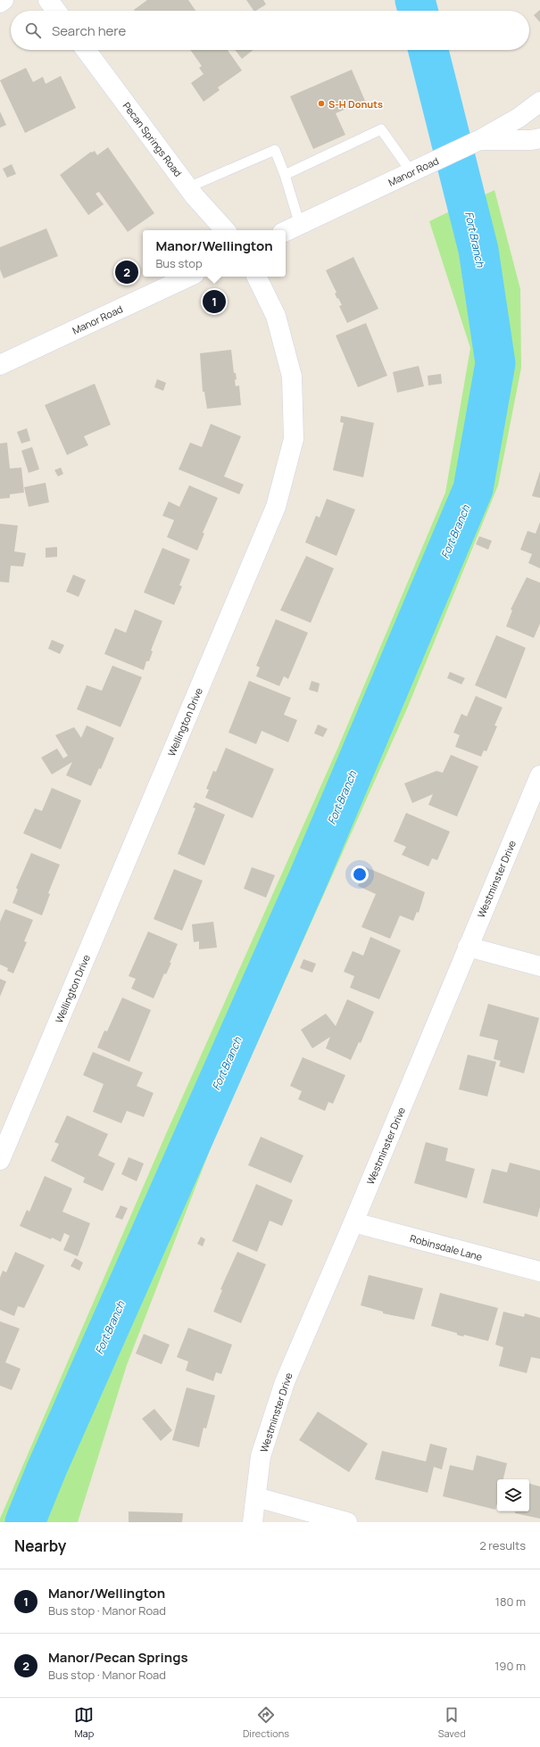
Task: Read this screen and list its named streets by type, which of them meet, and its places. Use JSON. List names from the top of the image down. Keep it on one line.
{"streets":{"street":["Pecan Springs Road","Manor Road","Wellington Drive","Westminster Drive","Robinsdale Lane"]},"crossings":[["Westminster Drive","Robinsdale Lane"]],"water":["Fort Branch"],"places":["S-H Donuts"],"page":{"search":"Search here","popup":["Manor/Wellington","Bus stop"],"pins":["2","1"],"heading":["Nearby","2 results"],"list":[{"mark":"1","name":"Manor/Wellington","note":"Bus stop · Manor Road","value":"180 m"},{"mark":"2","name":"Manor/Pecan Springs","note":"Bus stop · Manor Road","value":"190 m"}],"nav":["Map","Directions","Saved"]}}
